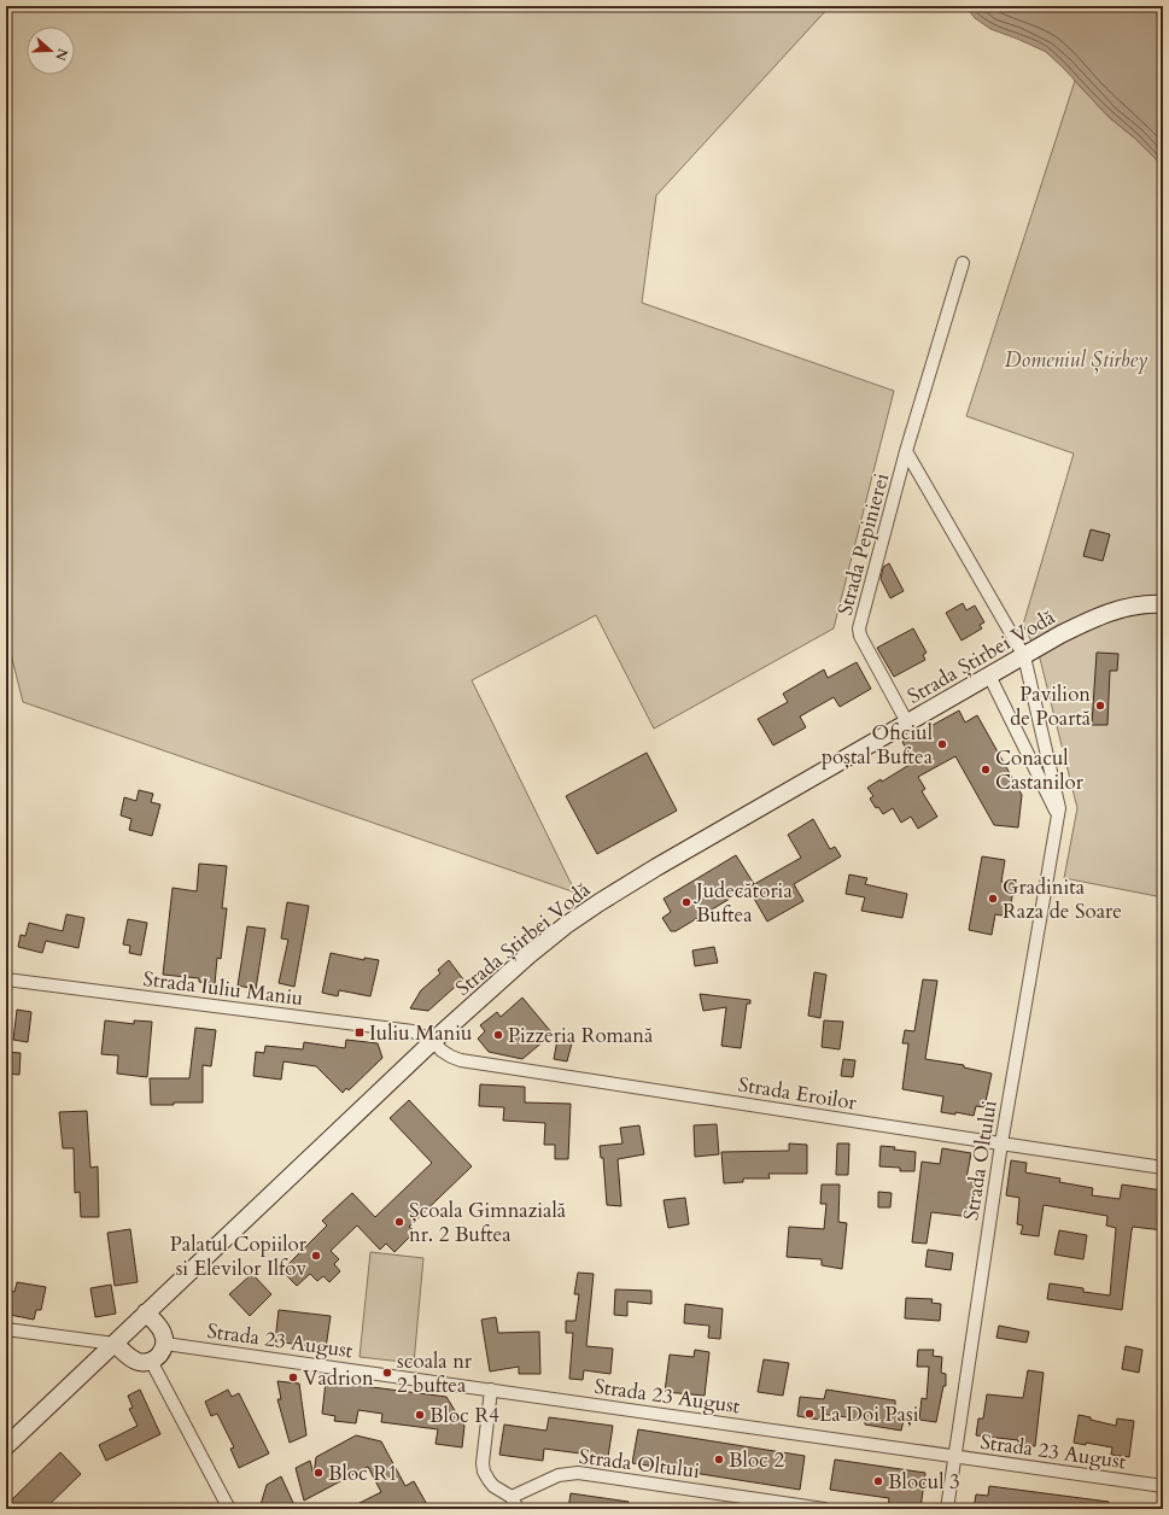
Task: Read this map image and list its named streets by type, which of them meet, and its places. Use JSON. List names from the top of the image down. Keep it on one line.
{"streets":{"street":["Strada Pepinierei","Strada Știrbei Vodă","Strada Iuliu Maniu","Strada Eroilor","Strada Oltului","Strada 23 August"]},"crossings":[["Strada Pepinierei","Strada Știrbei Vodă"],["Strada Pepinierei","Strada Oltului"],["Strada Știrbei Vodă","Strada Iuliu Maniu"],["Strada Știrbei Vodă","Strada Eroilor"],["Strada Știrbei Vodă","Strada Oltului"],["Strada Iuliu Maniu","Strada Eroilor"],["Strada Eroilor","Strada Oltului"],["Strada Oltului","Strada 23 August"]],"parks":["Domeniul Știrbey"],"places":{"other":["Pavilion de Poartă","Oficiul poștal Buftea","Conacul Castanilor","Gradinita Raza de Soare","Judecătoria Buftea","Pizzeria Romană","Școala Gimnazială nr. 2 Buftea","Palatul Copiilor si Elevilor Ilfov","scoala nr 2 buftea","Vadrion","La Doi Pași","Bloc R4","Bloc 2","Bloc R1","Blocul 3"],"transit":["Iuliu Maniu"]},"north":"right"}
